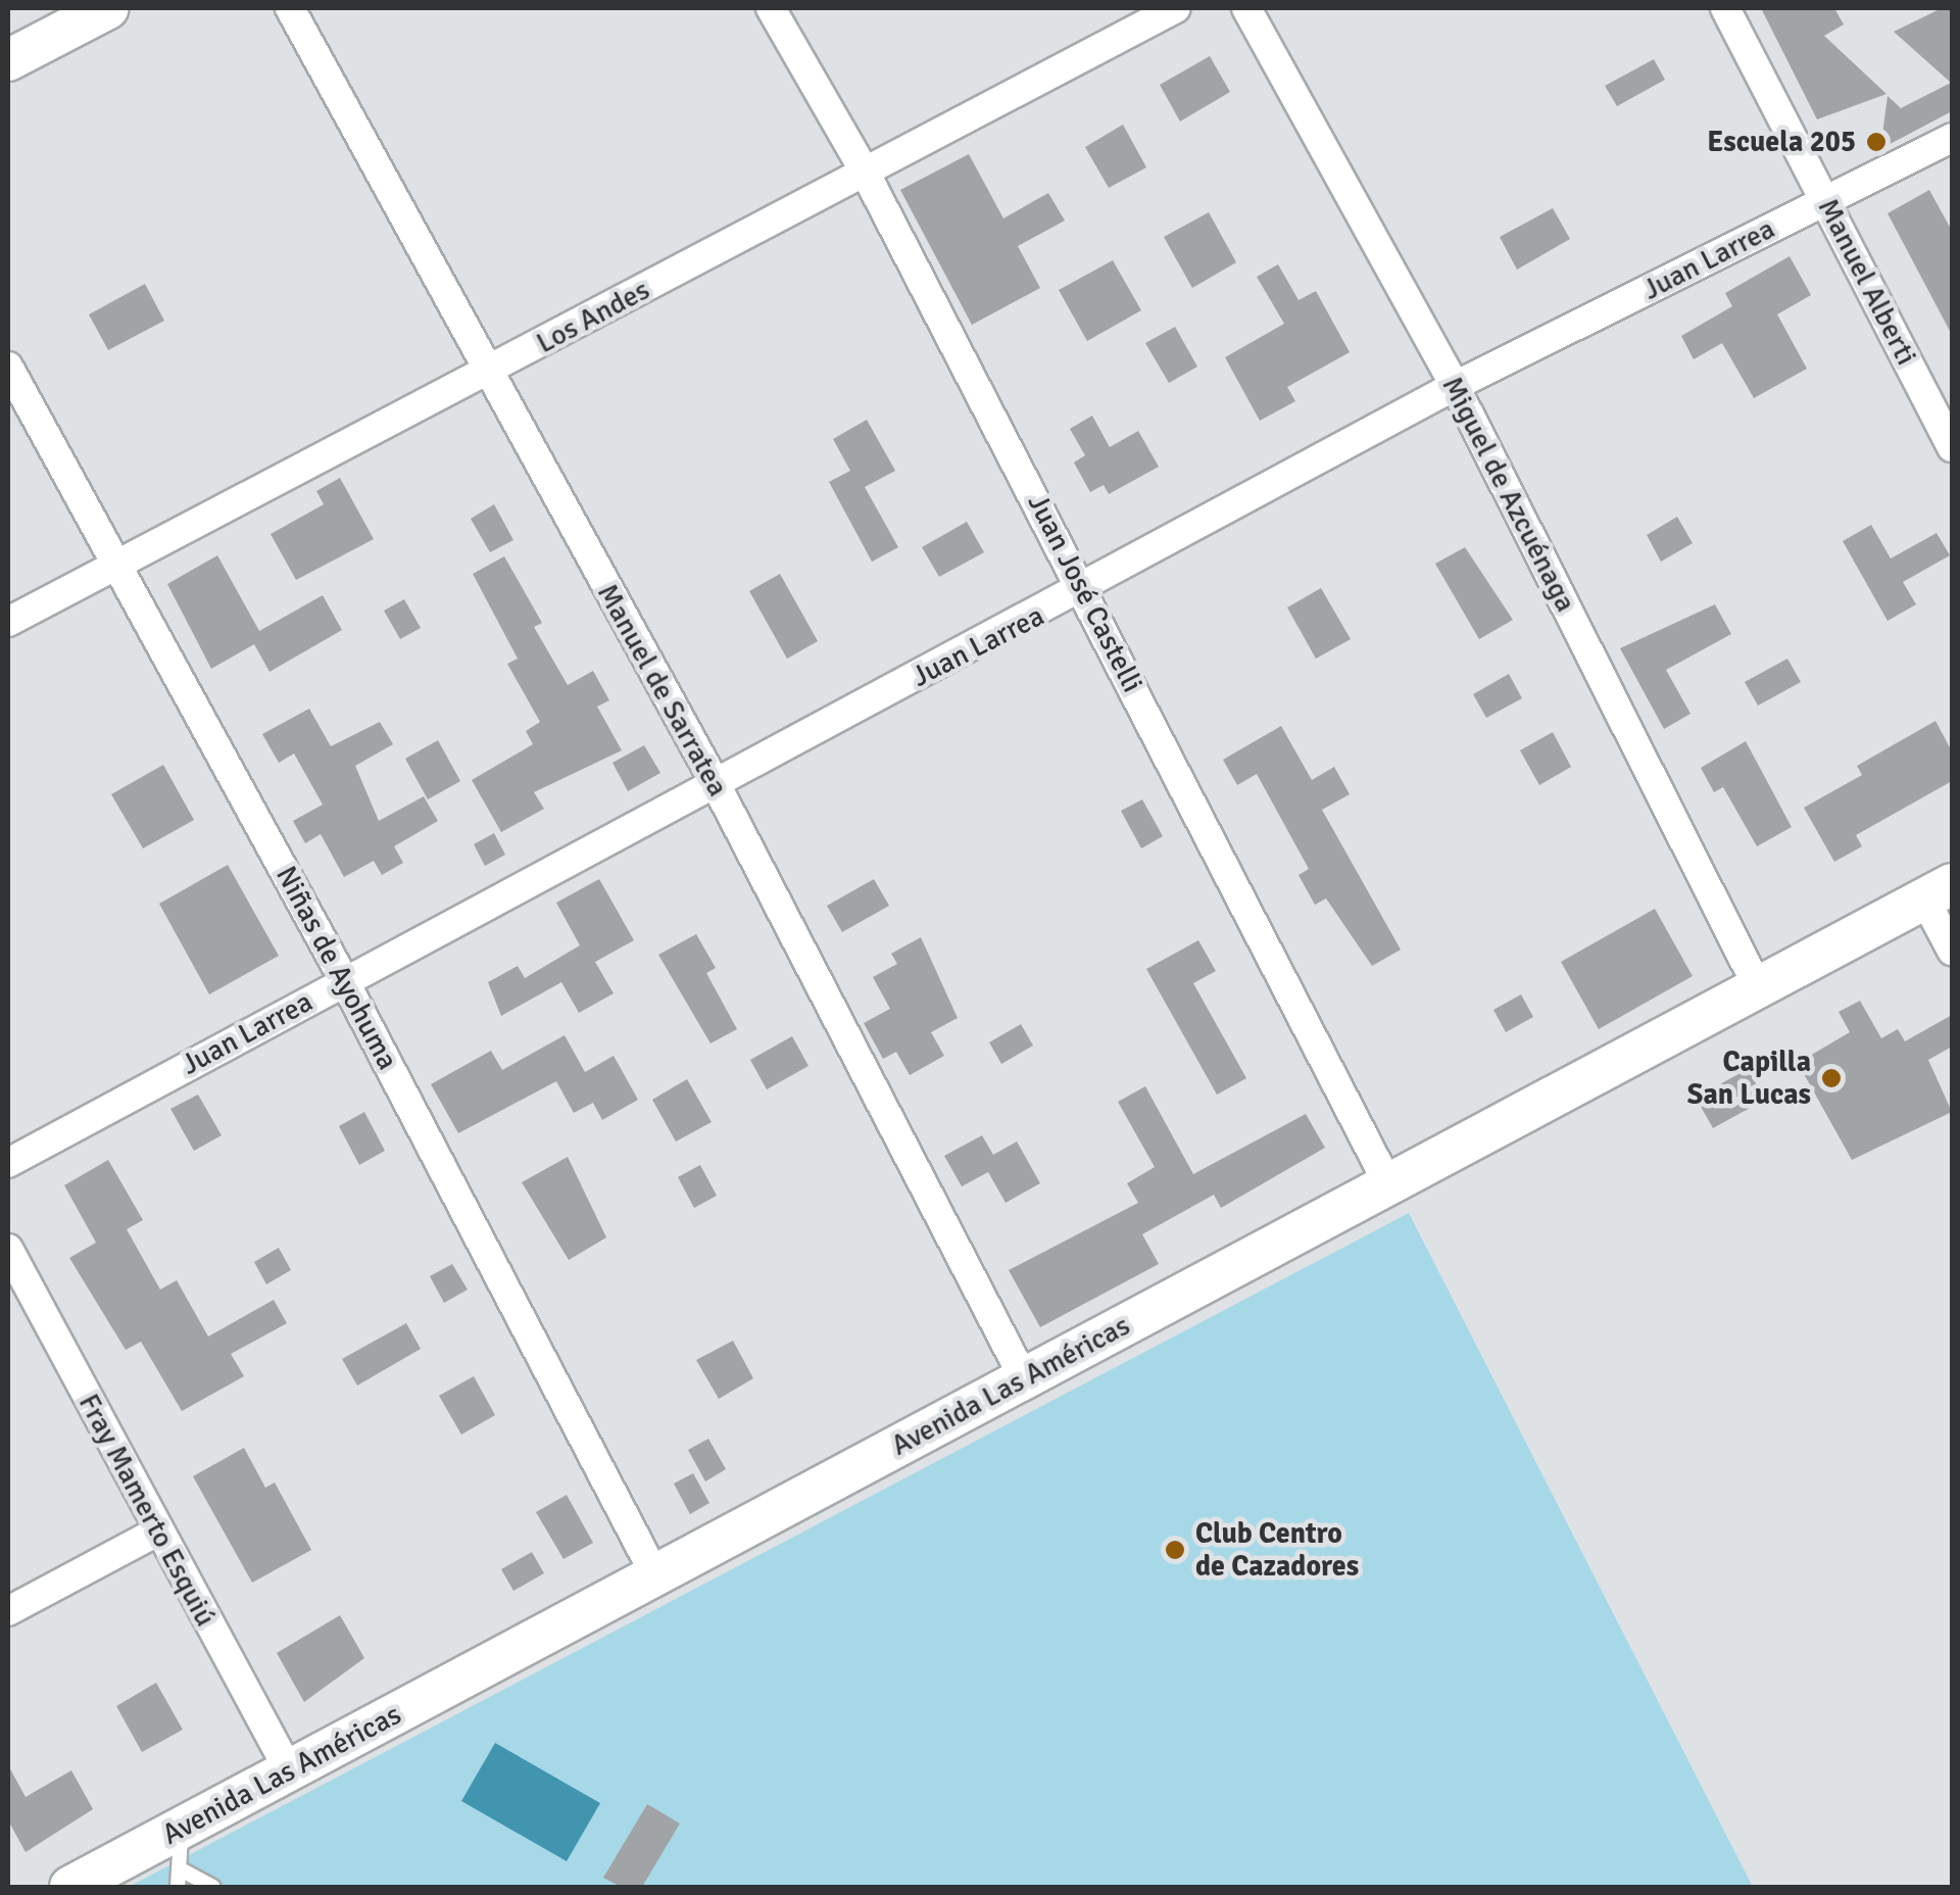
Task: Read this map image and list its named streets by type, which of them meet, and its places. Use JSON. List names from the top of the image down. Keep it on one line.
{"streets":{"main road":["Avenida Las Américas"],"street":["Juan Larrea","Manuel Alberti","Los Andes","Miguel de Azcuénaga","Juan José Castelli","Manuel de Sarratea","Niñas de Ayohuma","Fray Mamerto Esquiú"]},"crossings":[["Juan Larrea","Manuel Alberti"],["Juan Larrea","Miguel de Azcuénaga"],["Juan Larrea","Juan José Castelli"],["Juan Larrea","Manuel de Sarratea"],["Juan Larrea","Niñas de Ayohuma"],["Los Andes","Juan José Castelli"],["Los Andes","Manuel de Sarratea"],["Los Andes","Niñas de Ayohuma"],["Miguel de Azcuénaga","Avenida Las Américas"],["Juan José Castelli","Avenida Las Américas"],["Manuel de Sarratea","Avenida Las Américas"],["Niñas de Ayohuma","Avenida Las Américas"],["Avenida Las Américas","Fray Mamerto Esquiú"]],"places":["Escuela 205","Capilla San Lucas","Club Centro de Cazadores"]}
